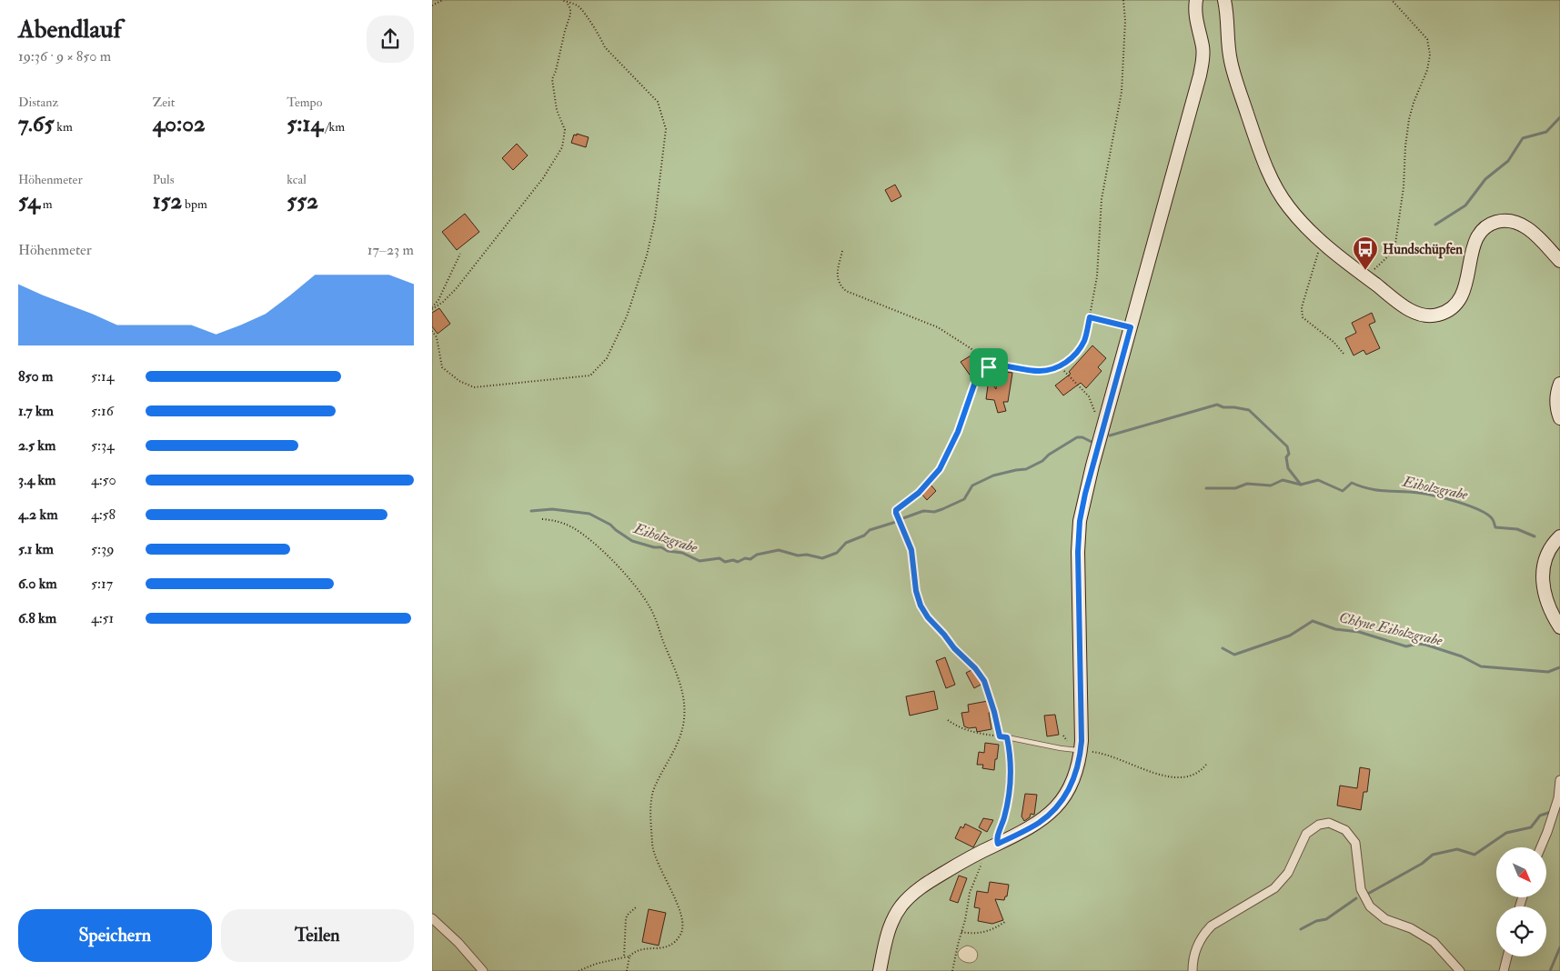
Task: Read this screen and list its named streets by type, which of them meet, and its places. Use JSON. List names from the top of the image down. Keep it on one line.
{"water":["Eiholzgrabe","Chlyne Eiholzgrabe"],"places":{"bus stop":["Hundschüpfen"]},"north":"bottom right","page":{"heading":["Abendlauf","19:36 · 9 × 850 m"],"stats":[["Distanz","7.65 km"],["Zeit","40:02"],["Tempo","5:14 /km"],["Höhenmeter","54 m"],["Puls","152 bpm"],["kcal","552"]],"chart":["Höhenmeter","17–23 m"],"list":[{"name":"850 m","note":"5:14"},{"name":"1.7 km","note":"5:16"},{"name":"2.5 km","note":"5:34"},{"name":"3.4 km","note":"4:50"},{"name":"4.2 km","note":"4:58"},{"name":"5.1 km","note":"5:39"},{"name":"6.0 km","note":"5:17"},{"name":"6.8 km","note":"4:51"}],"buttons":["Speichern","Teilen"]}}
